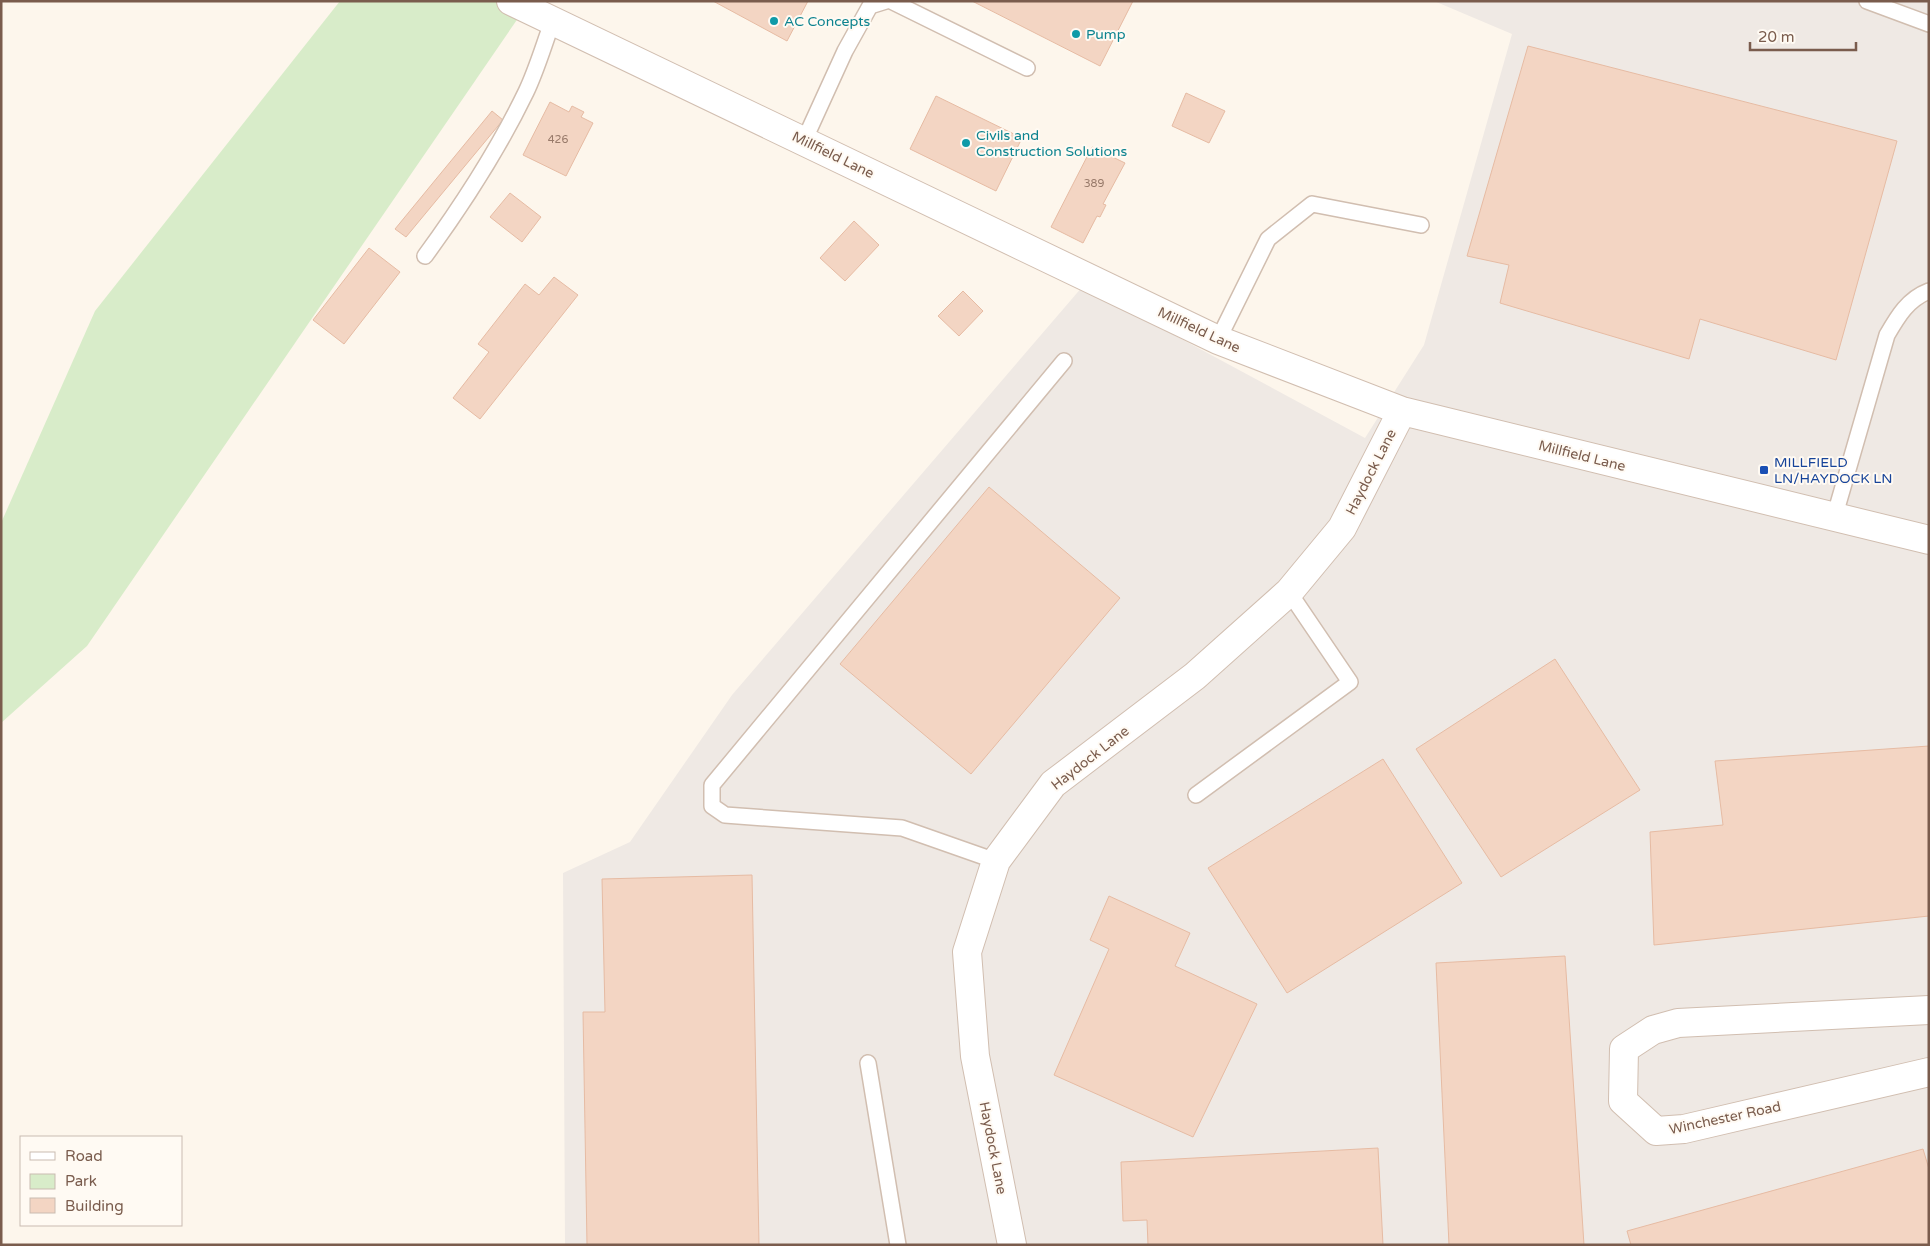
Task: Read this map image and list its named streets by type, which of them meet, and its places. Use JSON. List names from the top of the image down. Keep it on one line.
{"streets":{"street":["Millfield Lane","Haydock Lane","Winchester Road"]},"crossings":[["Millfield Lane","Haydock Lane"]],"places":{"other":["AC Concepts","Pump","Civils and Construction Solutions"],"transit":["MILLFIELD LN/HAYDOCK LN"]},"house_numbers":["426","389"],"legend":["Road","Park","Building"],"scale_bar":"20 m"}
